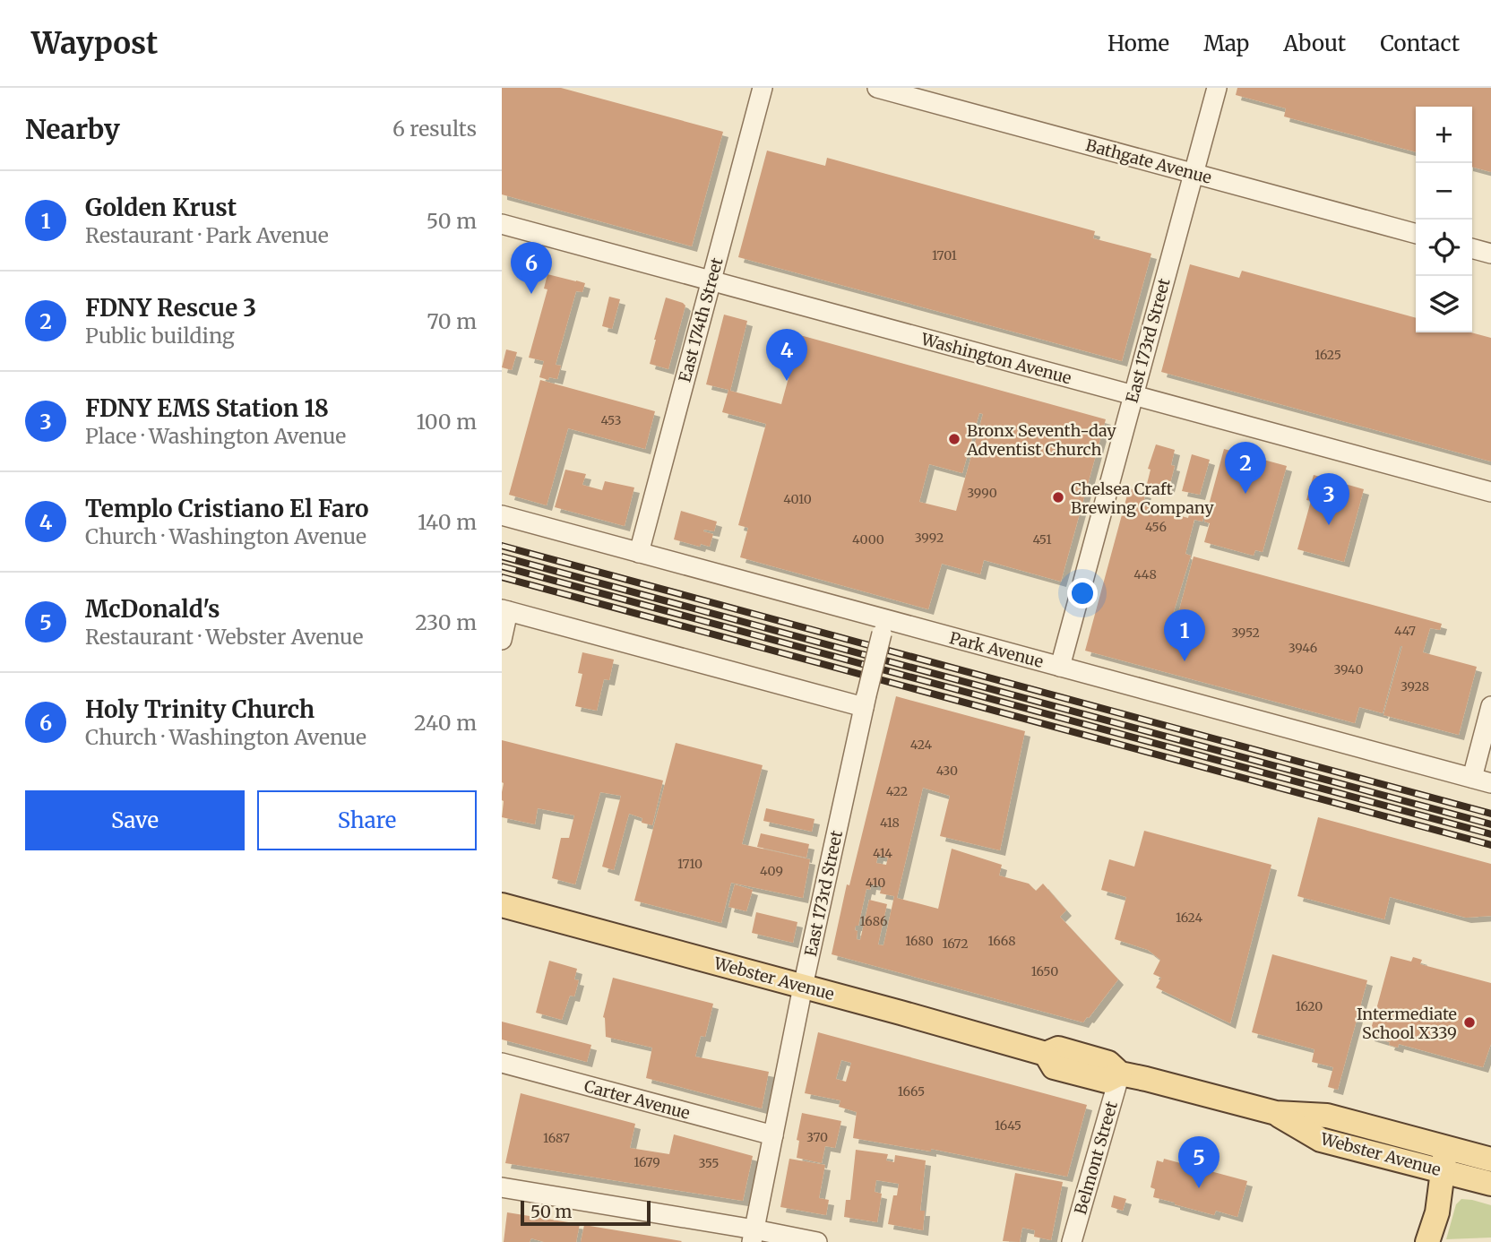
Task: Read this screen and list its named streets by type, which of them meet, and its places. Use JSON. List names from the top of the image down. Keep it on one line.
{"streets":{"main road":["Webster Avenue"],"street":["Bathgate Avenue","East 174th Street","East 173rd Street","Washington Avenue","Park Avenue","Carter Avenue","Belmont Street"]},"crossings":[["Bathgate Avenue","East 173rd Street"],["East 174th Street","Washington Avenue"],["East 174th Street","Park Avenue"],["East 173rd Street","Washington Avenue"],["East 173rd Street","Park Avenue"],["East 173rd Street","Webster Avenue"],["East 173rd Street","Carter Avenue"],["Webster Avenue","Belmont Street"]],"places":["Bronx Seventh-day Adventist Church","Chelsea Craft Brewing Company","Intermediate School X339"],"house_numbers":["1701","1625","453","3990","4010","456","3992","4000","451","448","447","3952","3946","3940","3928","424","430","422","418","414","1710","409","410","1624","1686","1680","1668","1672","1650","1620","1665","1645","370","1687","1679","355"],"scale_bar":"50 m","page":{"header":"Waypost","nav":["Home","Map","About","Contact"],"heading":["Nearby","6 results"],"map_buttons":["+","−"],"list":[{"mark":"1","name":"Golden Krust","note":"Restaurant · Park Avenue","value":"50 m"},{"mark":"2","name":"FDNY Rescue 3","note":"Public building","value":"70 m"},{"mark":"3","name":"FDNY EMS Station 18","note":"Place · Washington Avenue","value":"100 m"},{"mark":"4","name":"Templo Cristiano El Faro","note":"Church · Washington Avenue","value":"140 m"},{"mark":"5","name":"McDonald's","note":"Restaurant · Webster Avenue","value":"230 m"},{"mark":"6","name":"Holy Trinity Church","note":"Church · Washington Avenue","value":"240 m"}],"pins":["6","4","2","3","1","5"],"buttons":["Save","Share"],"scale":"50 m"}}
